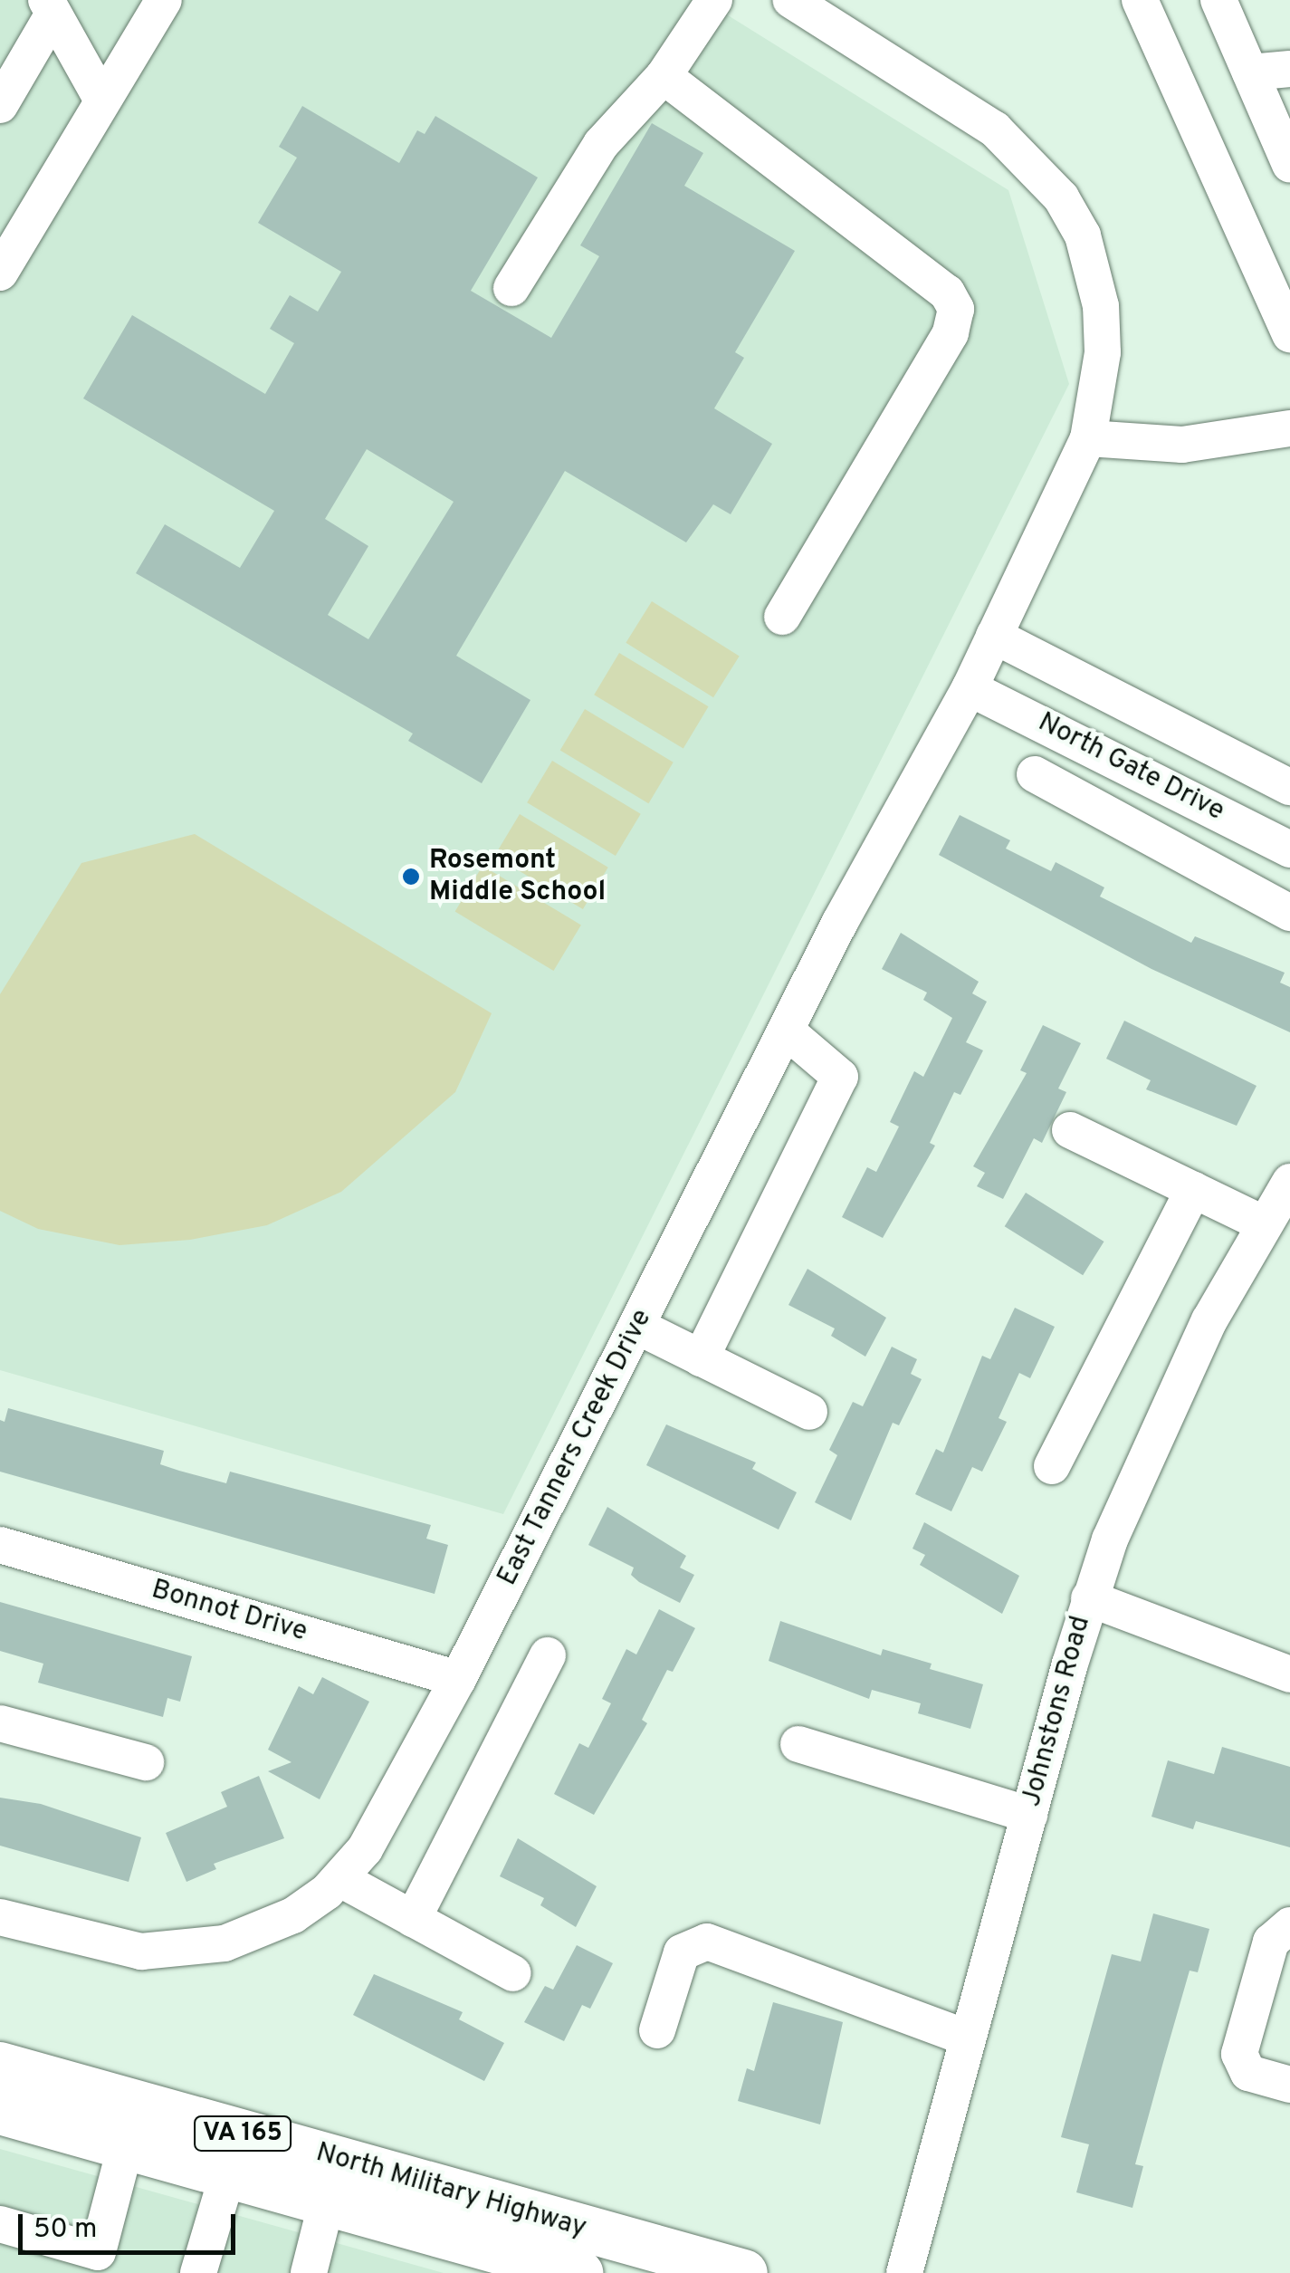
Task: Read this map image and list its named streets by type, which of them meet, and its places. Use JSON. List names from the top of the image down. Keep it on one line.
{"streets":{"main road":["VA 165","North Military Highway"],"street":["North Gate Drive","East Tanners Creek Drive","Bonnot Drive","Johnstons Road"]},"crossings":[["North Gate Drive","East Tanners Creek Drive"],["East Tanners Creek Drive","Bonnot Drive"]],"places":["Rosemont Middle School"],"scale_bar":"50 m"}
